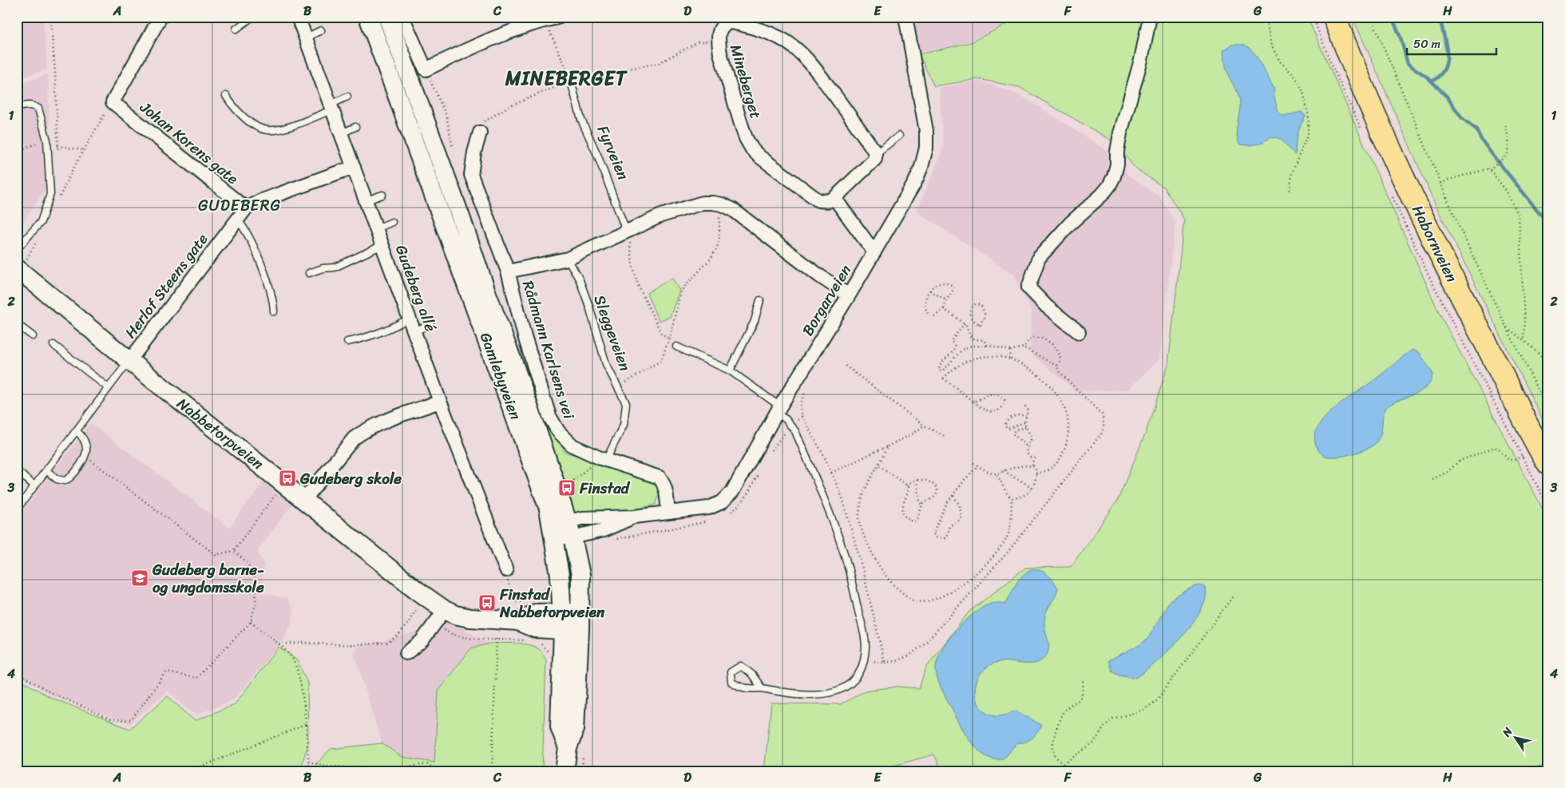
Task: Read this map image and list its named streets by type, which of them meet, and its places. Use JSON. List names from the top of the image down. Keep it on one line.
{"streets":{"highway":["Habornveien"],"street":["Mineberget","Johan Korens gate","Herlof Steens gate","Gudeberg allé","Borgarveien","Rådmann Karlsens vei","Gamlebyveien","Nabbetorpveien"],"lane":["Fyrveien","Sleggeveien"]},"crossings":[["Johan Korens gate","Herlof Steens gate"],["Fyrveien","Rådmann Karlsens vei"],["Herlof Steens gate","Gudeberg allé"],["Herlof Steens gate","Nabbetorpveien"],["Borgarveien","Rådmann Karlsens vei"],["Borgarveien","Gamlebyveien"],["Sleggeveien","Rådmann Karlsens vei"],["Gamlebyveien","Nabbetorpveien"]],"districts":["MINEBERGET","GUDEBERG"],"places":{"bus stop":["Gudeberg skole","Finstad","Finstad Nabbetorpveien"],"school or university":["Gudeberg barne- og ungdomsskole"]},"scale_bar":"50 m","north":"top left","grid":{"columns":["A","B","C","D","E","F","G","H"],"rows":["1","2","3","4"]}}
